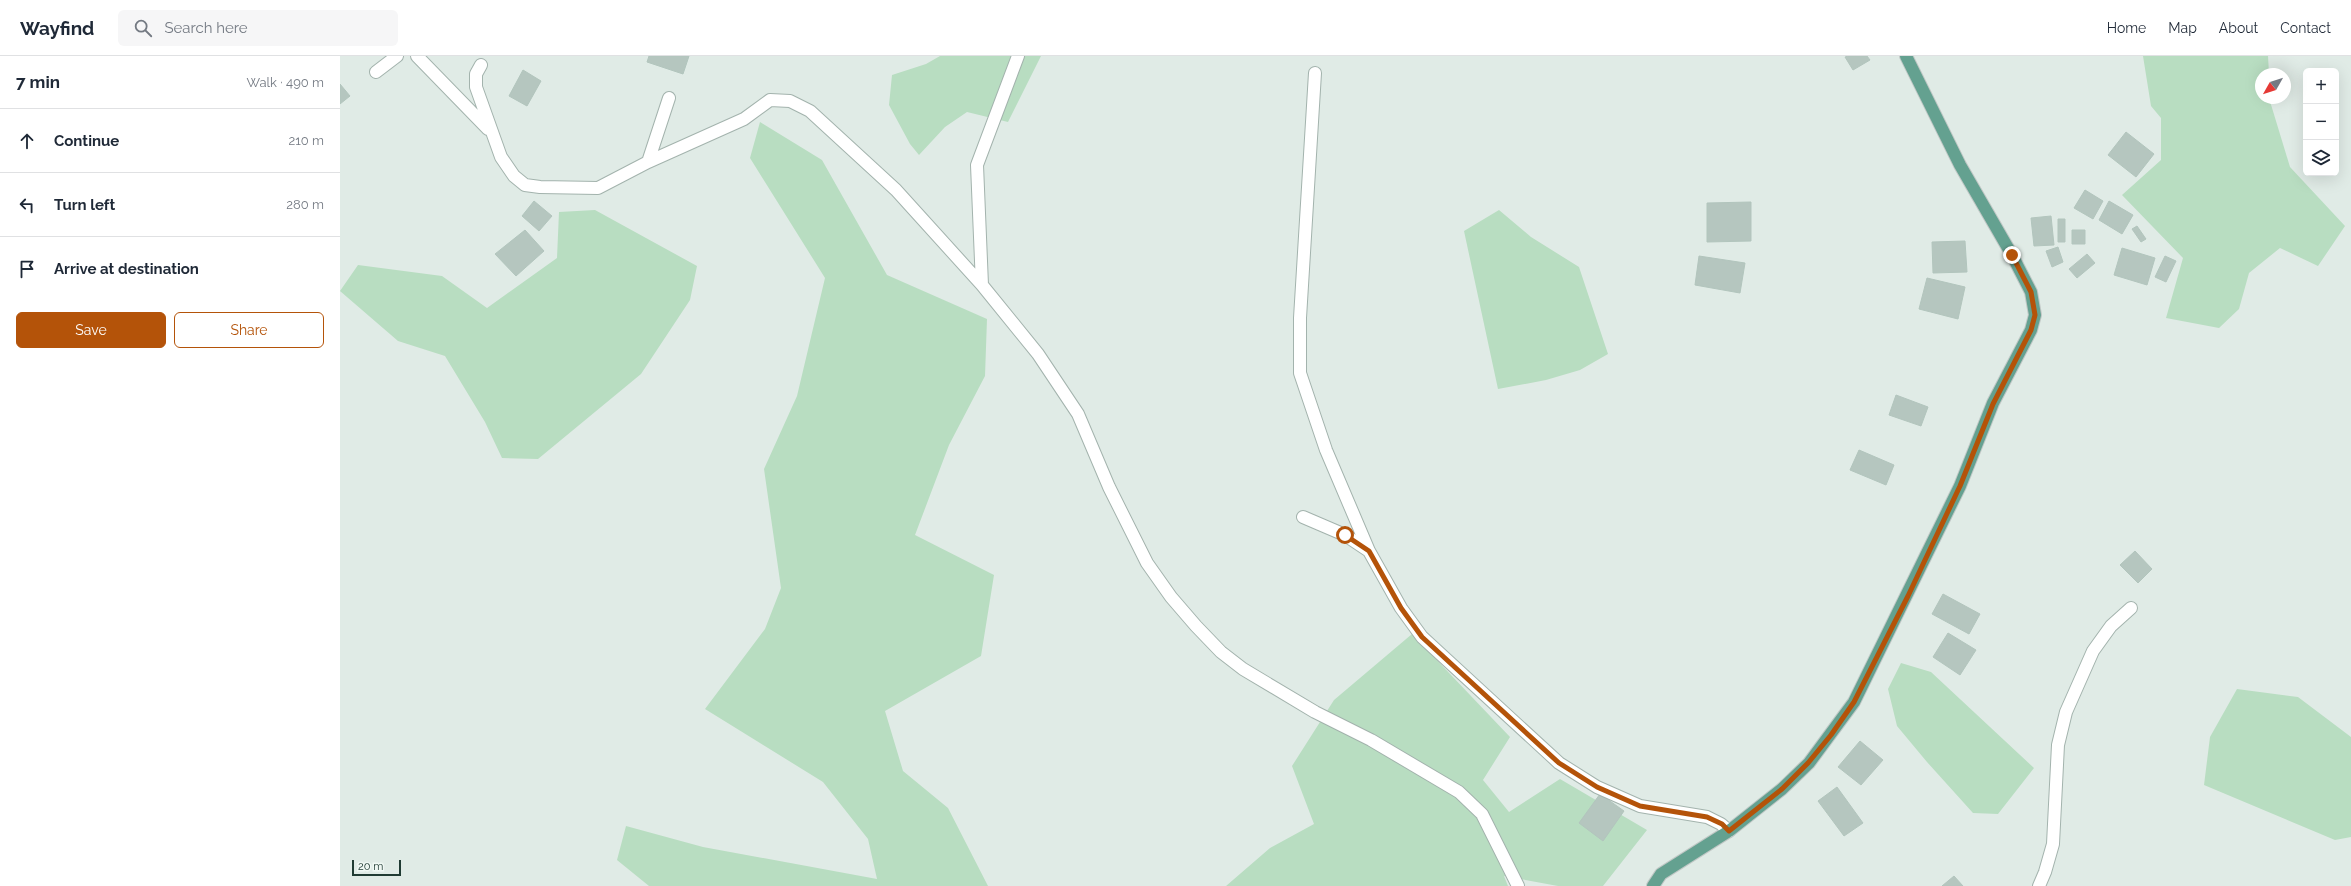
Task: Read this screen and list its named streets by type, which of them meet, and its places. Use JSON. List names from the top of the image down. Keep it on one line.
{"scale_bar":"20 m","north":"bottom left","page":{"header":"Wayfind","search":"Search here","nav":["Home","Map","About","Contact"],"heading":["7 min","Walk · 490 m"],"map_buttons":["+","−"],"list":[["Continue","210 m"],["Turn left","280 m"],"Arrive at destination"],"buttons":["Save","Share"],"scale":"20 m"}}
